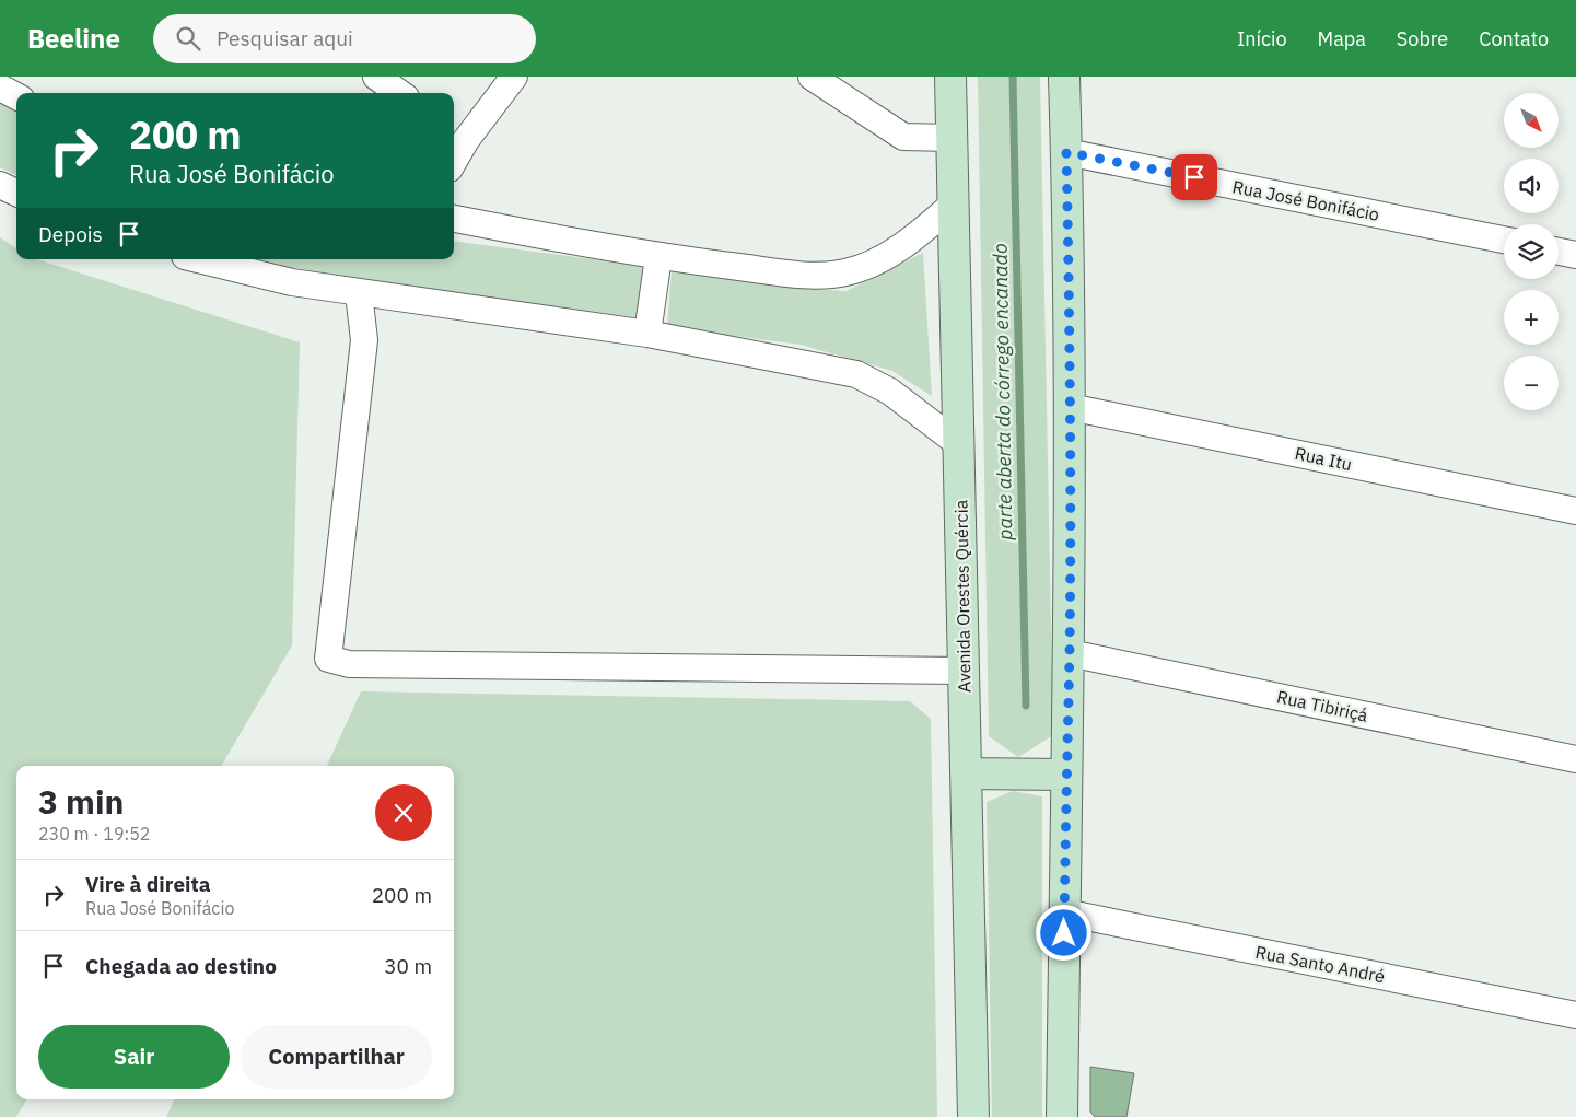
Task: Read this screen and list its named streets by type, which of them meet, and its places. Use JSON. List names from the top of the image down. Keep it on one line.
{"streets":{"main road":["Avenida Orestes Quércia"],"street":["Rua José Bonifácio","Rua Itu","Rua Tibiriçá","Rua Santo André"]},"water":["parte aberta do córrego encanado"],"north":"bottom right","page":{"header":"Beeline","search":"Pesquisar aqui","nav":["Início","Mapa","Sobre","Contato"],"map_buttons":["+","−"],"turn":["200 m","Rua José Bonifácio"],"then":"Depois","heading":["3 min","230 m · 19:52"],"list":[{"name":"Vire à direita","note":"Rua José Bonifácio","value":"200 m"},{"name":"Chegada ao destino","value":"30 m"}],"buttons":["Sair","Compartilhar"]}}
